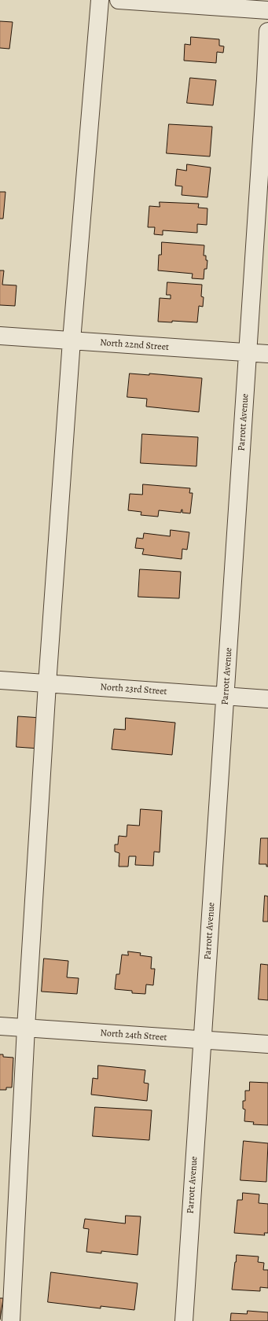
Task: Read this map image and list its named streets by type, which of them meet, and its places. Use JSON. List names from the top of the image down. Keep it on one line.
{"streets":{"street":["North 22nd Street","Parrott Avenue","North 23rd Street","North 24th Street"]},"crossings":[["North 22nd Street","Parrott Avenue"],["Parrott Avenue","North 23rd Street"],["Parrott Avenue","North 24th Street"]]}
